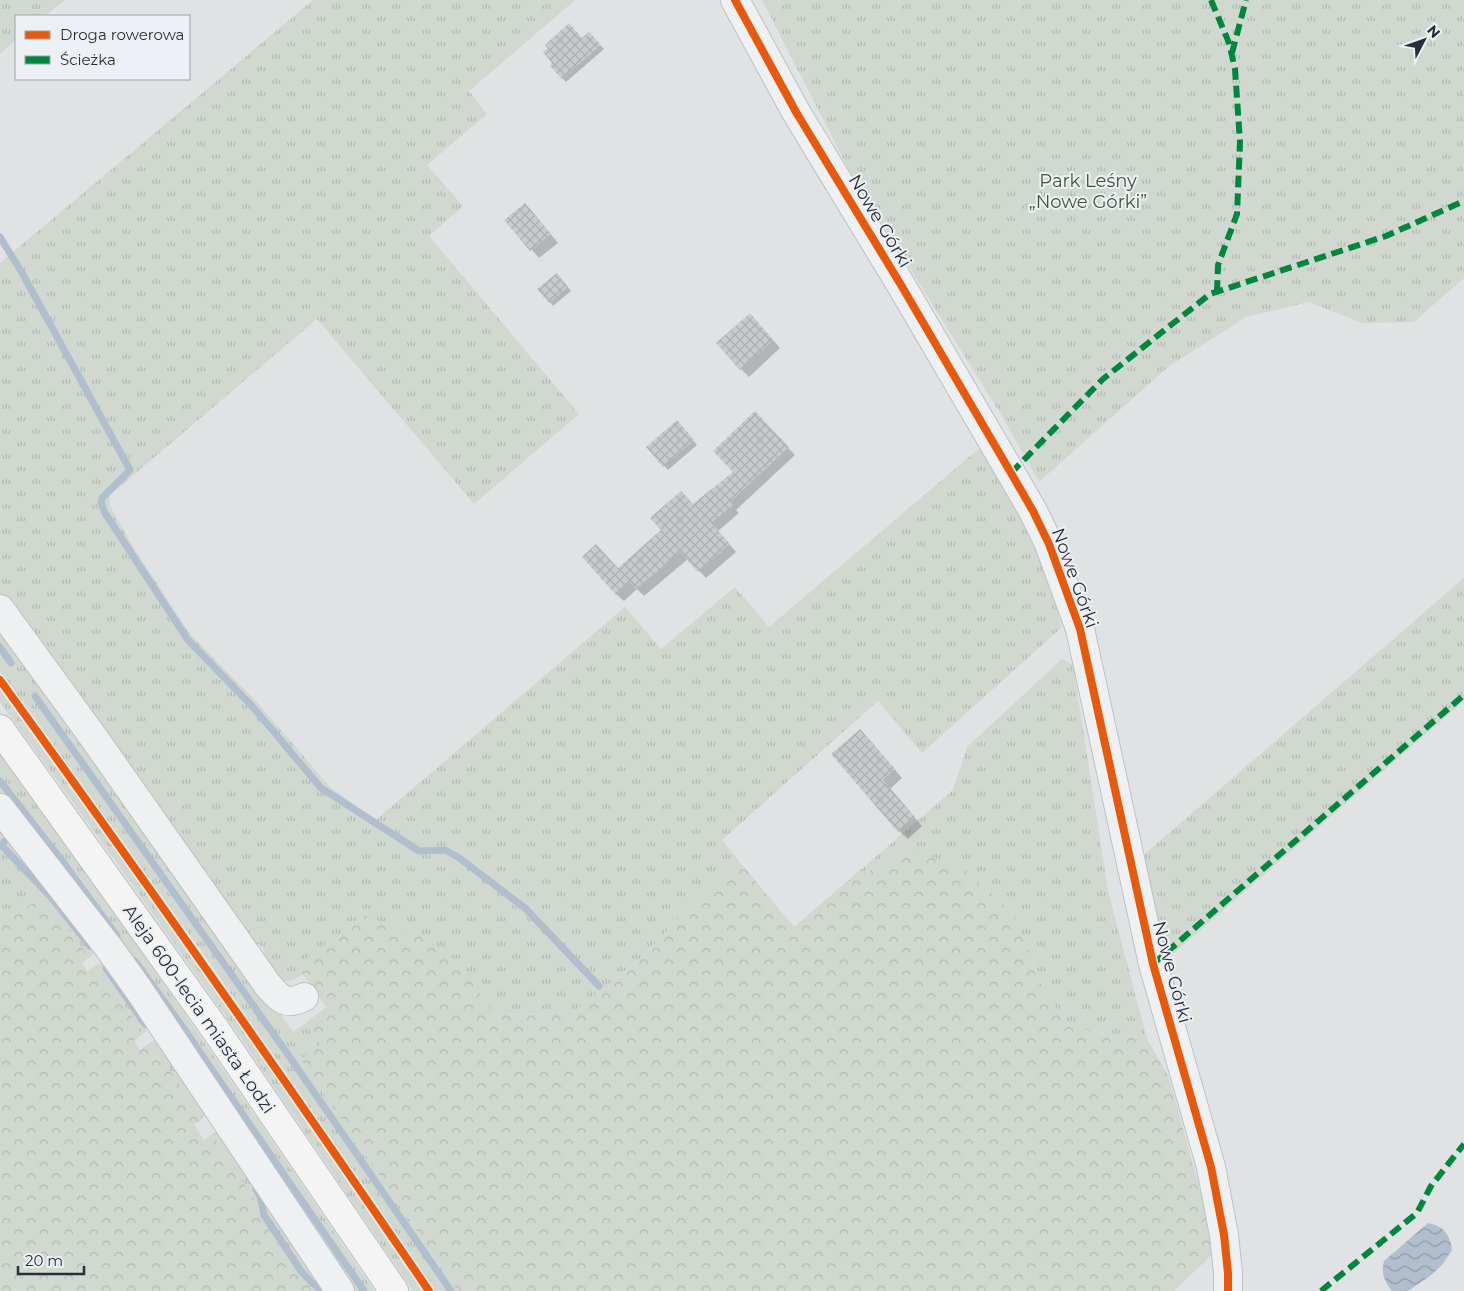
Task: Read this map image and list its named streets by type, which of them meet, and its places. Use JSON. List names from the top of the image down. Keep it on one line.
{"streets":{"main road":["Aleja 600-lecia miasta Łodzi"],"street":["Nowe Górki"]},"parks":["Park Leśny „Nowe Górki”"],"legend":["Droga rowerowa","Ścieżka"],"scale_bar":"20 m","north":"top right"}
